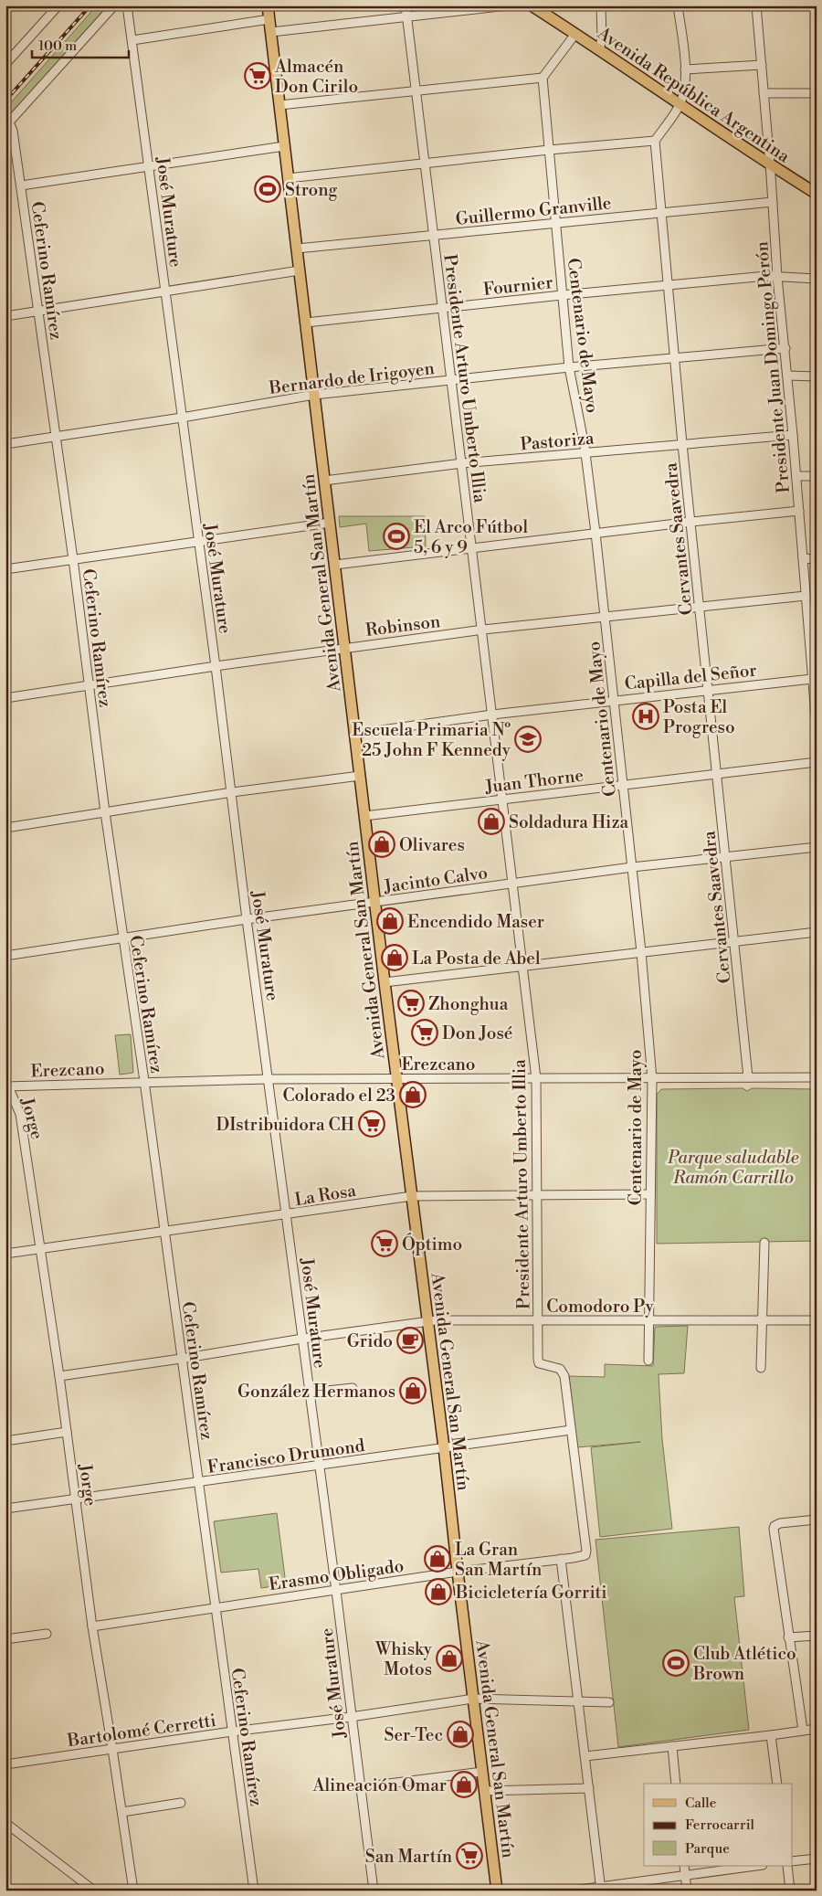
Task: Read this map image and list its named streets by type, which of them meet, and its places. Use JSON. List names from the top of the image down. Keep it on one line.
{"streets":{"main road":["Avenida República Argentina","Avenida General San Martín"],"street":["Guillermo Granville","José Murature","Ceferino Ramírez","Fournier","Centenario de Mayo","Presidente Juan Domingo Perón","Bernardo de Irigoyen","Presidente Arturo Umberto Illia","Pastoriza","Cervantes Saavedra","Robinson","Capilla del Señor","Juan Thorne","Jacinto Calvo","Erezcano","Jorge","La Rosa","Comodoro Py","Francisco Drumond","Erasmo Obligado","Bartolomé Cerretti"]},"crossings":[["Avenida República Argentina","Presidente Juan Domingo Perón"],["Guillermo Granville","Centenario de Mayo"],["Guillermo Granville","Presidente Juan Domingo Perón"],["Guillermo Granville","Presidente Arturo Umberto Illia"],["Guillermo Granville","Cervantes Saavedra"],["Guillermo Granville","Avenida General San Martín"],["José Murature","Bernardo de Irigoyen"],["José Murature","Robinson"],["José Murature","Jacinto Calvo"],["José Murature","Erezcano"],["José Murature","La Rosa"],["José Murature","Comodoro Py"],["José Murature","Francisco Drumond"],["José Murature","Erasmo Obligado"],["José Murature","Bartolomé Cerretti"],["Ceferino Ramírez","Bernardo de Irigoyen"],["Ceferino Ramírez","Robinson"],["Ceferino Ramírez","Jacinto Calvo"],["Ceferino Ramírez","Erezcano"],["Ceferino Ramírez","La Rosa"],["Ceferino Ramírez","Comodoro Py"],["Ceferino Ramírez","Francisco Drumond"],["Ceferino Ramírez","Erasmo Obligado"],["Ceferino Ramírez","Bartolomé Cerretti"],["Fournier","Centenario de Mayo"],["Fournier","Presidente Juan Domingo Perón"],["Fournier","Presidente Arturo Umberto Illia"],["Fournier","Cervantes Saavedra"],["Fournier","Avenida General San Martín"],["Centenario de Mayo","Bernardo de Irigoyen"],["Centenario de Mayo","Pastoriza"],["Centenario de Mayo","Robinson"],["Centenario de Mayo","Capilla del Señor"],["Centenario de Mayo","Juan Thorne"],["Centenario de Mayo","Jacinto Calvo"],["Centenario de Mayo","Erezcano"],["Centenario de Mayo","La Rosa"],["Centenario de Mayo","Comodoro Py"],["Presidente Juan Domingo Perón","Bernardo de Irigoyen"],["Presidente Juan Domingo Perón","Pastoriza"],["Presidente Juan Domingo Perón","Robinson"],["Presidente Juan Domingo Perón","Capilla del Señor"],["Bernardo de Irigoyen","Presidente Arturo Umberto Illia"],["Bernardo de Irigoyen","Cervantes Saavedra"],["Bernardo de Irigoyen","Avenida General San Martín"],["Presidente Arturo Umberto Illia","Pastoriza"],["Presidente Arturo Umberto Illia","Robinson"],["Presidente Arturo Umberto Illia","Capilla del Señor"],["Presidente Arturo Umberto Illia","Juan Thorne"],["Presidente Arturo Umberto Illia","Jacinto Calvo"],["Presidente Arturo Umberto Illia","Erezcano"],["Presidente Arturo Umberto Illia","La Rosa"],["Presidente Arturo Umberto Illia","Comodoro Py"],["Presidente Arturo Umberto Illia","Francisco Drumond"],["Presidente Arturo Umberto Illia","Erasmo Obligado"],["Pastoriza","Cervantes Saavedra"],["Pastoriza","Avenida General San Martín"],["Cervantes Saavedra","Robinson"],["Cervantes Saavedra","Capilla del Señor"],["Cervantes Saavedra","Juan Thorne"],["Cervantes Saavedra","Jacinto Calvo"],["Cervantes Saavedra","Erezcano"],["Avenida General San Martín","Robinson"],["Avenida General San Martín","Capilla del Señor"],["Avenida General San Martín","Juan Thorne"],["Avenida General San Martín","Jacinto Calvo"],["Avenida General San Martín","Erezcano"],["Avenida General San Martín","La Rosa"],["Avenida General San Martín","Comodoro Py"],["Avenida General San Martín","Francisco Drumond"],["Avenida General San Martín","Erasmo Obligado"],["Avenida General San Martín","Bartolomé Cerretti"],["Erezcano","Jorge"],["Jorge","La Rosa"],["Jorge","Comodoro Py"],["Jorge","Francisco Drumond"],["Jorge","Erasmo Obligado"],["Jorge","Bartolomé Cerretti"]],"parks":["Parque saludable Ramón Carrillo"],"places":{"supermarket":["Almacén Don Cirilo","Zhonghua","Don José","DIstribuidora CH","Óptimo","San Martín"],"sports":["Strong","El Arco Fútbol 5, 6 y 9","Club Atlético Brown"],"hospital":["Posta El Progreso"],"school or university":["Escuela Primaria Nº 25 John F Kennedy"],"shop":["Soldadura Hiza","Olivares","Encendido Maser","La Posta de Abel","Colorado el 23","González Hermanos","La Gran San Martín","Bicicletería Gorriti","Whisky Motos","Ser-Tec","Alineación Omar"],"cafe":["Grido"]},"legend":["Calle","Ferrocarril","Parque"],"scale_bar":"100 m"}
